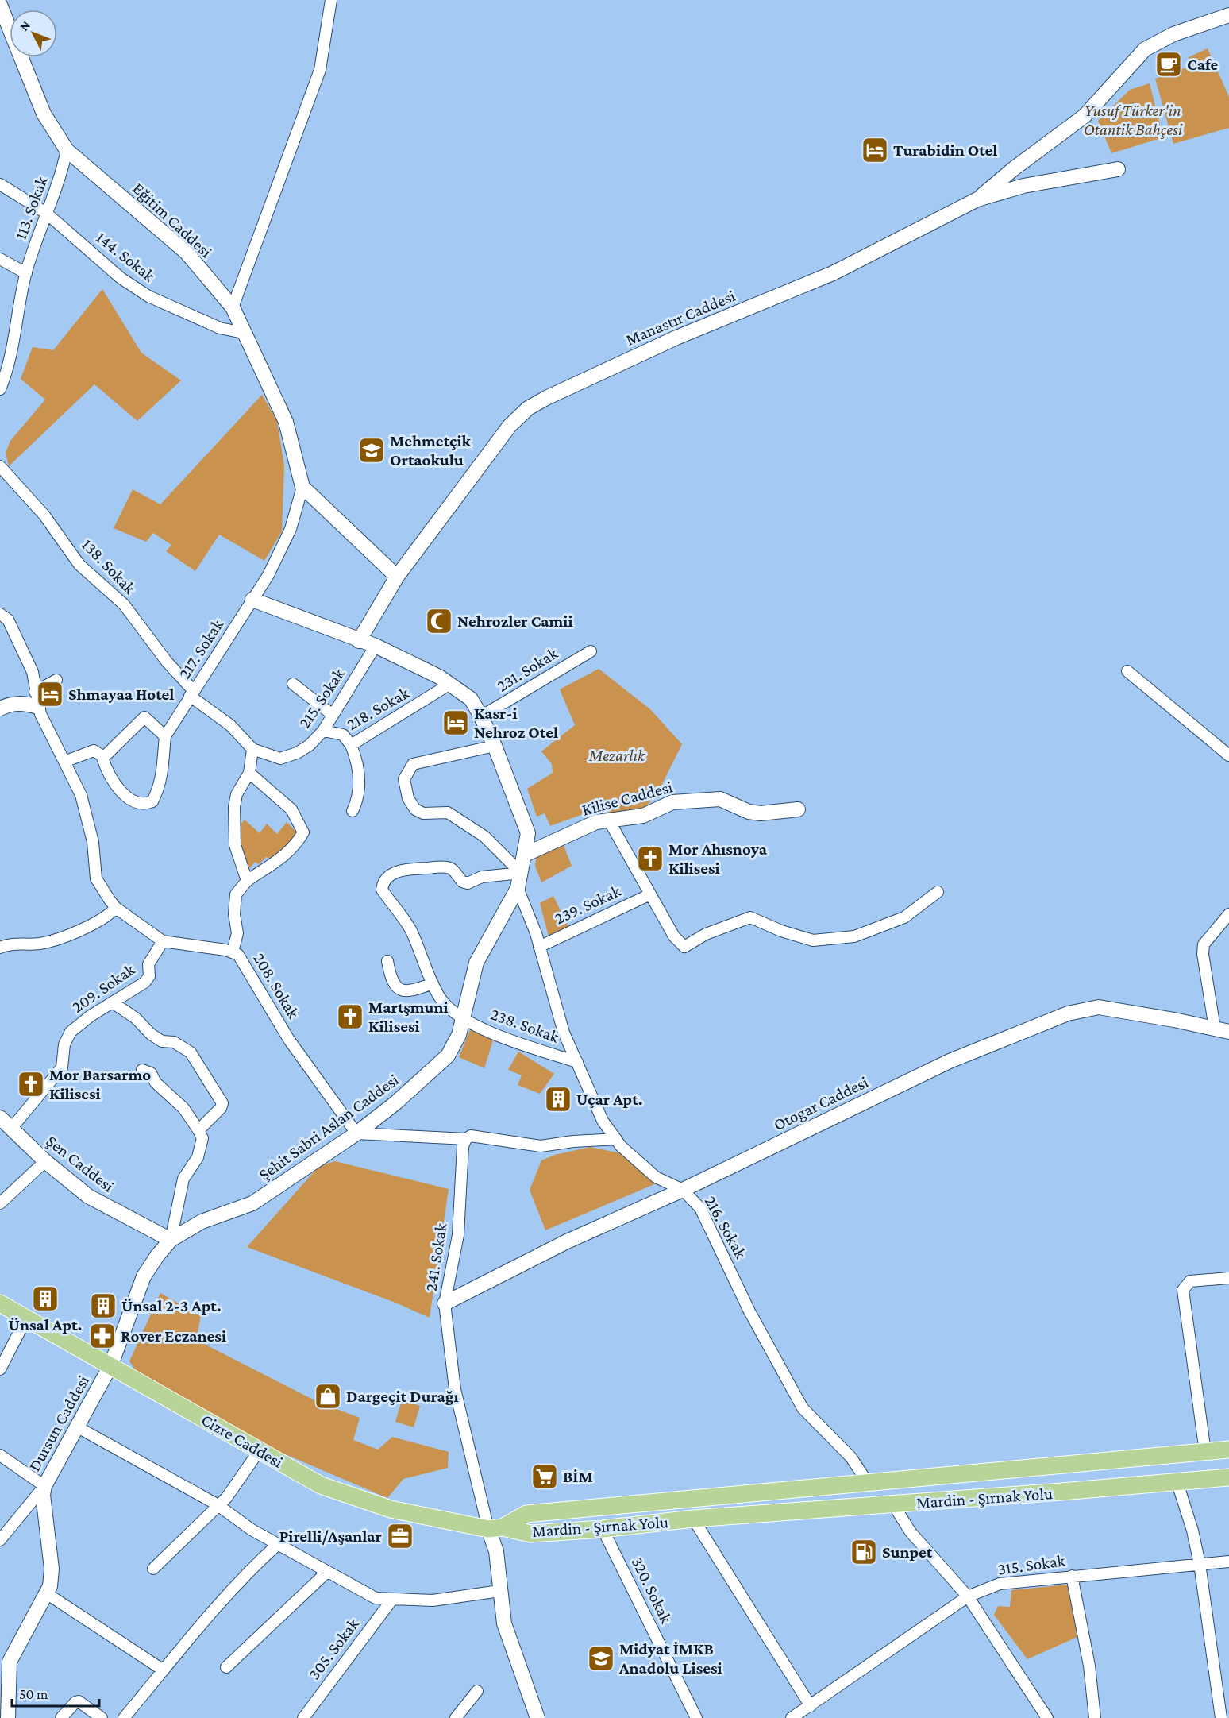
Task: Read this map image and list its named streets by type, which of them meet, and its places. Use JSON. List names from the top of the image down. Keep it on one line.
{"streets":{"main road":["Cizre Caddesi","Mardin - Şırnak Yolu"],"street":["113. Sokak","Eğitim Caddesi","144. Sokak","Manastır Caddesi","138. Sokak","217. Sokak","231. Sokak","215. Sokak","218. Sokak","Kilise Caddesi","239. Sokak","208. Sokak","209. Sokak","238. Sokak","Otogar Caddesi","Şehit Sabri Aslan Caddesi","Şen Caddesi","216. Sokak","241. Sokak","Dursun Caddesi","315. Sokak","320. Sokak","305. Sokak"]},"crossings":[["113. Sokak","Eğitim Caddesi"],["113. Sokak","144. Sokak"],["Eğitim Caddesi","144. Sokak"],["Eğitim Caddesi","217. Sokak"],["Manastır Caddesi","Şehit Sabri Aslan Caddesi"],["138. Sokak","217. Sokak"],["217. Sokak","Şehit Sabri Aslan Caddesi"],["231. Sokak","Şehit Sabri Aslan Caddesi"],["215. Sokak","218. Sokak"],["215. Sokak","Şehit Sabri Aslan Caddesi"],["218. Sokak","Şehit Sabri Aslan Caddesi"],["Kilise Caddesi","Şehit Sabri Aslan Caddesi"],["239. Sokak","216. Sokak"],["208. Sokak","209. Sokak"],["208. Sokak","Şehit Sabri Aslan Caddesi"],["209. Sokak","Şen Caddesi"],["238. Sokak","Şehit Sabri Aslan Caddesi"],["238. Sokak","216. Sokak"],["Otogar Caddesi","216. Sokak"],["Otogar Caddesi","241. Sokak"],["Şehit Sabri Aslan Caddesi","Şen Caddesi"],["Şehit Sabri Aslan Caddesi","216. Sokak"],["Şehit Sabri Aslan Caddesi","Dursun Caddesi"],["Şehit Sabri Aslan Caddesi","Cizre Caddesi"],["216. Sokak","Mardin - Şırnak Yolu"],["241. Sokak","Cizre Caddesi"],["241. Sokak","Mardin - Şırnak Yolu"],["Dursun Caddesi","Cizre Caddesi"],["Cizre Caddesi","Mardin - Şırnak Yolu"],["Mardin - Şırnak Yolu","320. Sokak"]],"parks":["Yusuf Türker'in Otantik Bahçesi","Mezarlık"],"places":{"cafe":["Cafe"],"hotel":["Turabidin Otel","Shmayaa Hotel","Kasr-i Nehroz Otel"],"school or university":["Mehmetçik Ortaokulu","Midyat İMKB Anadolu Lisesi"],"mosque":["Nehrozler Camii"],"church":["Mor Ahısnoya Kilisesi","Martşmuni Kilisesi","Mor Barsarmo Kilisesi"],"building":["Uçar Apt.","Ünsal Apt.","Ünsal 2-3 Apt."],"pharmacy":["Rover Eczanesi"],"shop":["Dargeçit Durağı"],"supermarket":["BİM"],"office":["Pirelli/Aşanlar"],"fuel station":["Sunpet"]},"scale_bar":"50 m","north":"top left"}
